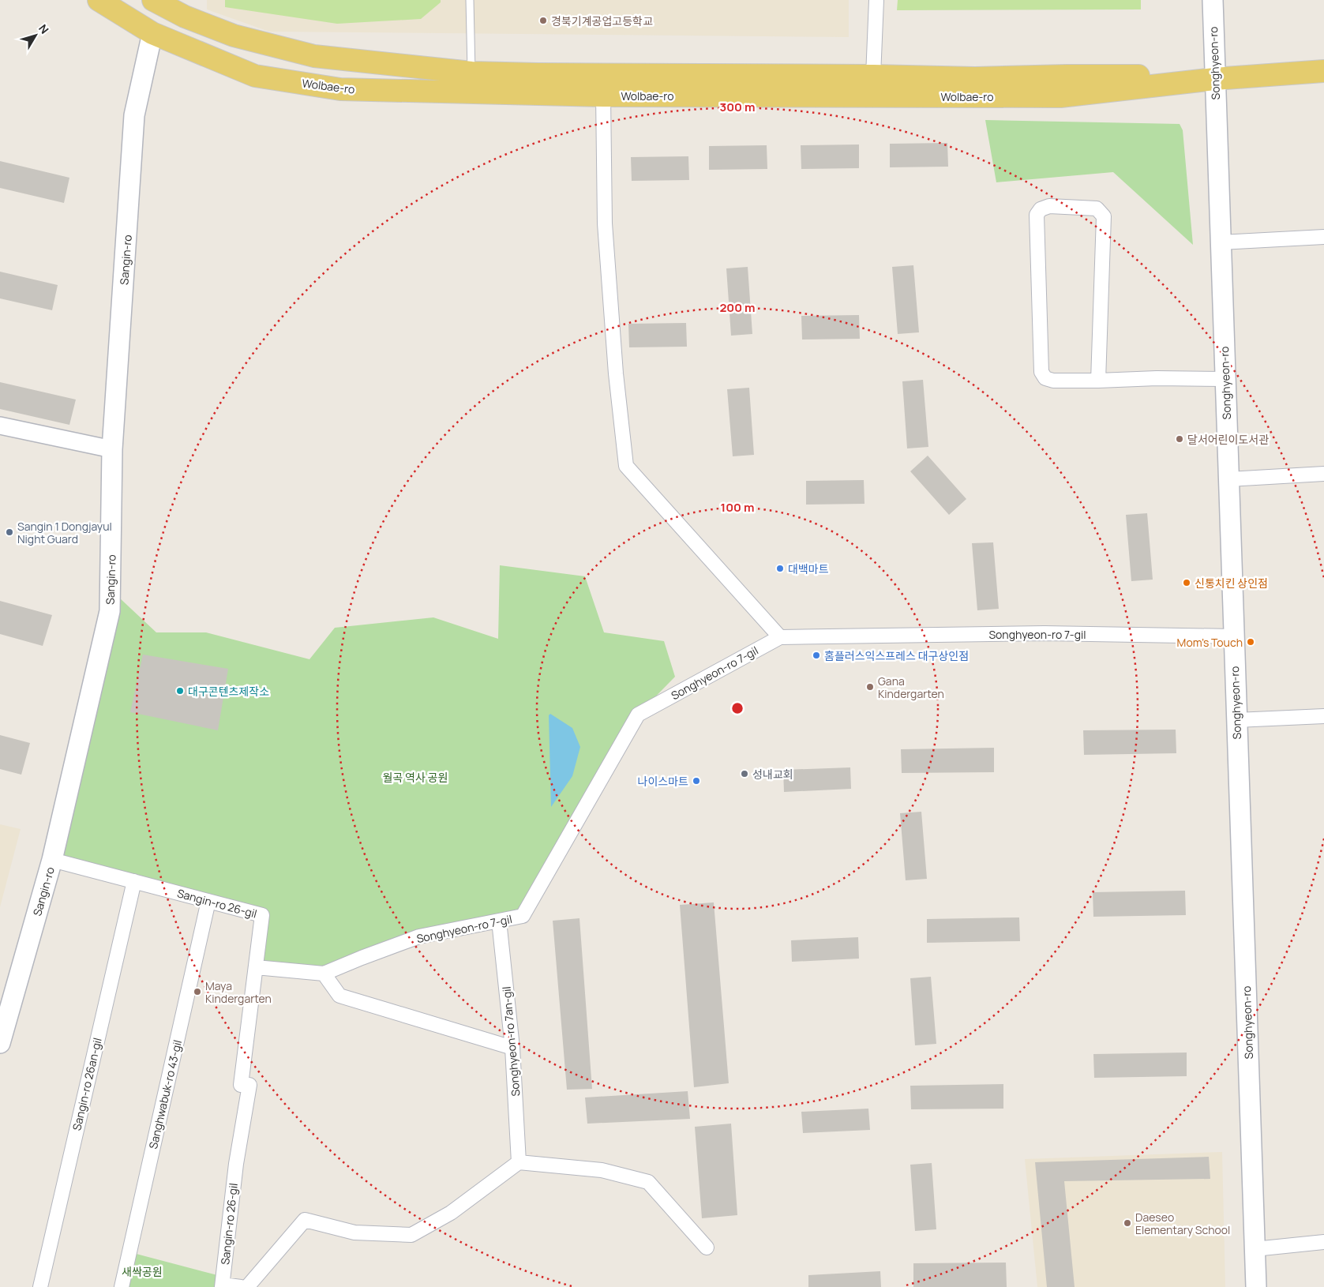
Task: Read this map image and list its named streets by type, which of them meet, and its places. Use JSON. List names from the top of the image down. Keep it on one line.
{"streets":{"main road":["Songhyeon-ro","Wolbae-ro","Sangin-ro"],"street":["Songhyeon-ro 7-gil","Sangin-ro 26-gil","Songhyeon-ro 7an-gil","Sangin-ro 26an-gil","Sanghwabuk-ro 43-gil"]},"crossings":[["Songhyeon-ro","Wolbae-ro"],["Songhyeon-ro","Songhyeon-ro 7-gil"],["Wolbae-ro","Sangin-ro"],["Sangin-ro","Sangin-ro 26-gil"],["Songhyeon-ro 7-gil","Sangin-ro 26-gil"],["Songhyeon-ro 7-gil","Songhyeon-ro 7an-gil"],["Sangin-ro 26-gil","Sangin-ro 26an-gil"],["Sangin-ro 26-gil","Sanghwabuk-ro 43-gil"]],"parks":["월곡 역사 공원","새싹공원"],"places":["경북기계공업고등학교","달서어린이도서관","Sangin 1 Dongjayul Night Guard","대백마트","신통치킨 상인점","Mom's Touch","홈플러스익스프레스 대구상인점","Gana Kindergarten","대구콘텐츠제작소","성내교회","나이스마트","Maya Kindergarten","Daeseo Elementary School"],"north":"top right","rings":["300 m","200 m","100 m"]}
